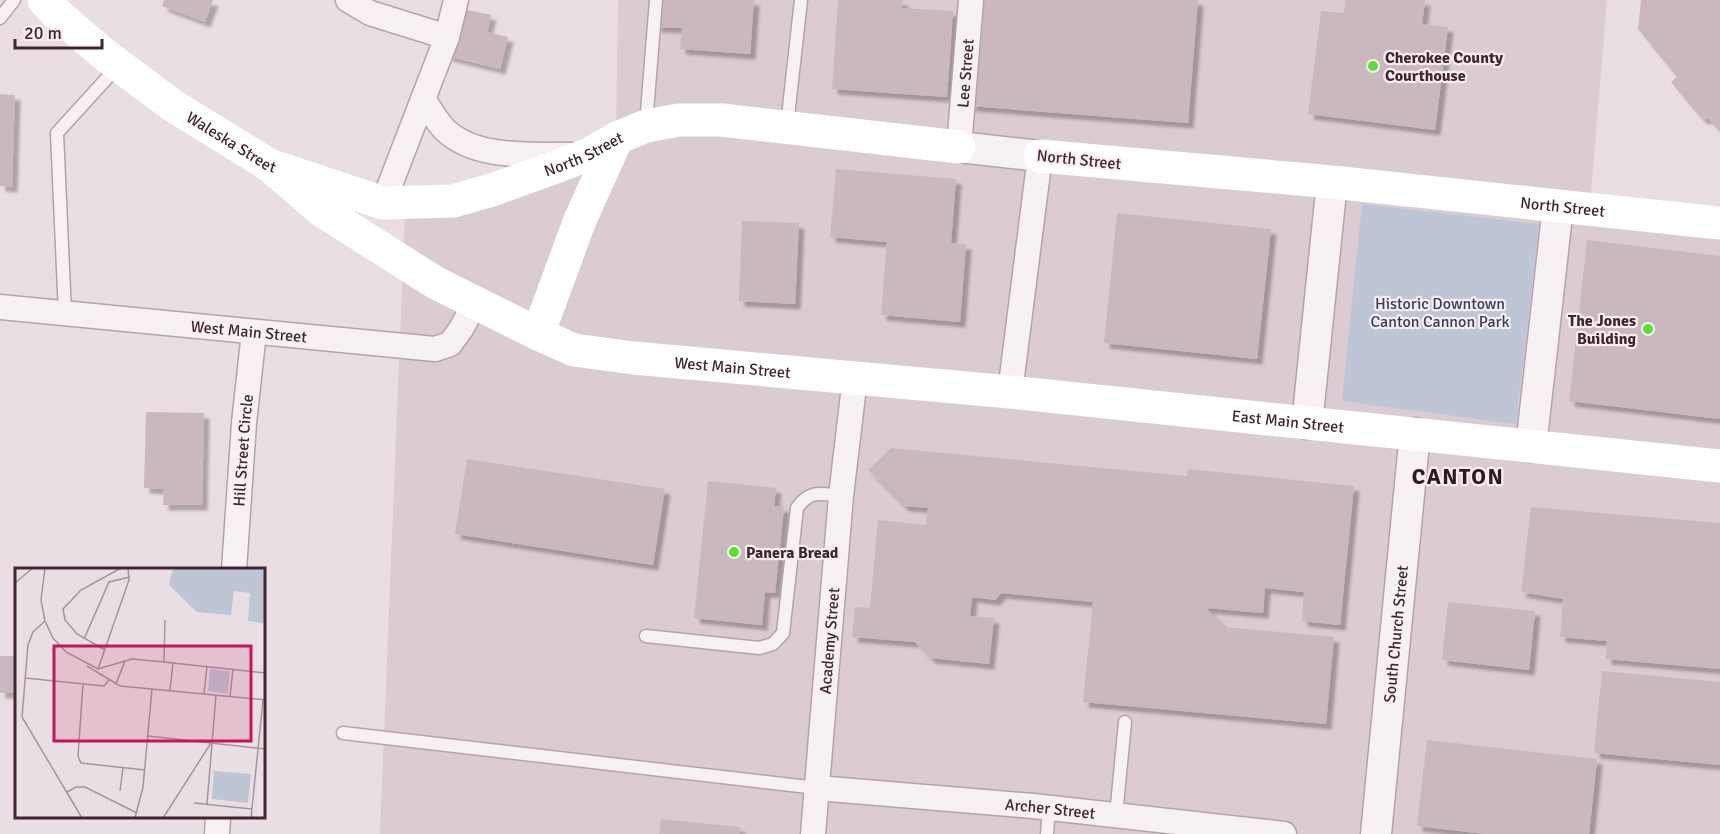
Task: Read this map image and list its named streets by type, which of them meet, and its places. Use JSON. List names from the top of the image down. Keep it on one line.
{"streets":{"main road":["Waleska Street","North Street","West Main Street","East Main Street"],"street":["Lee Street","Hill Street Circle","South Church Street","Academy Street","Archer Street"]},"crossings":[["Lee Street","North Street"],["Waleska Street","North Street"],["Waleska Street","West Main Street"],["West Main Street","East Main Street"],["West Main Street","Hill Street Circle"],["West Main Street","Academy Street"],["East Main Street","South Church Street"],["East Main Street","Academy Street"],["Academy Street","Archer Street"]],"districts":["CANTON"],"parks":["Historic Downtown Canton Cannon Park"],"places":["Cherokee County Courthouse","The Jones Building","Panera Bread"],"scale_bar":"20 m"}
